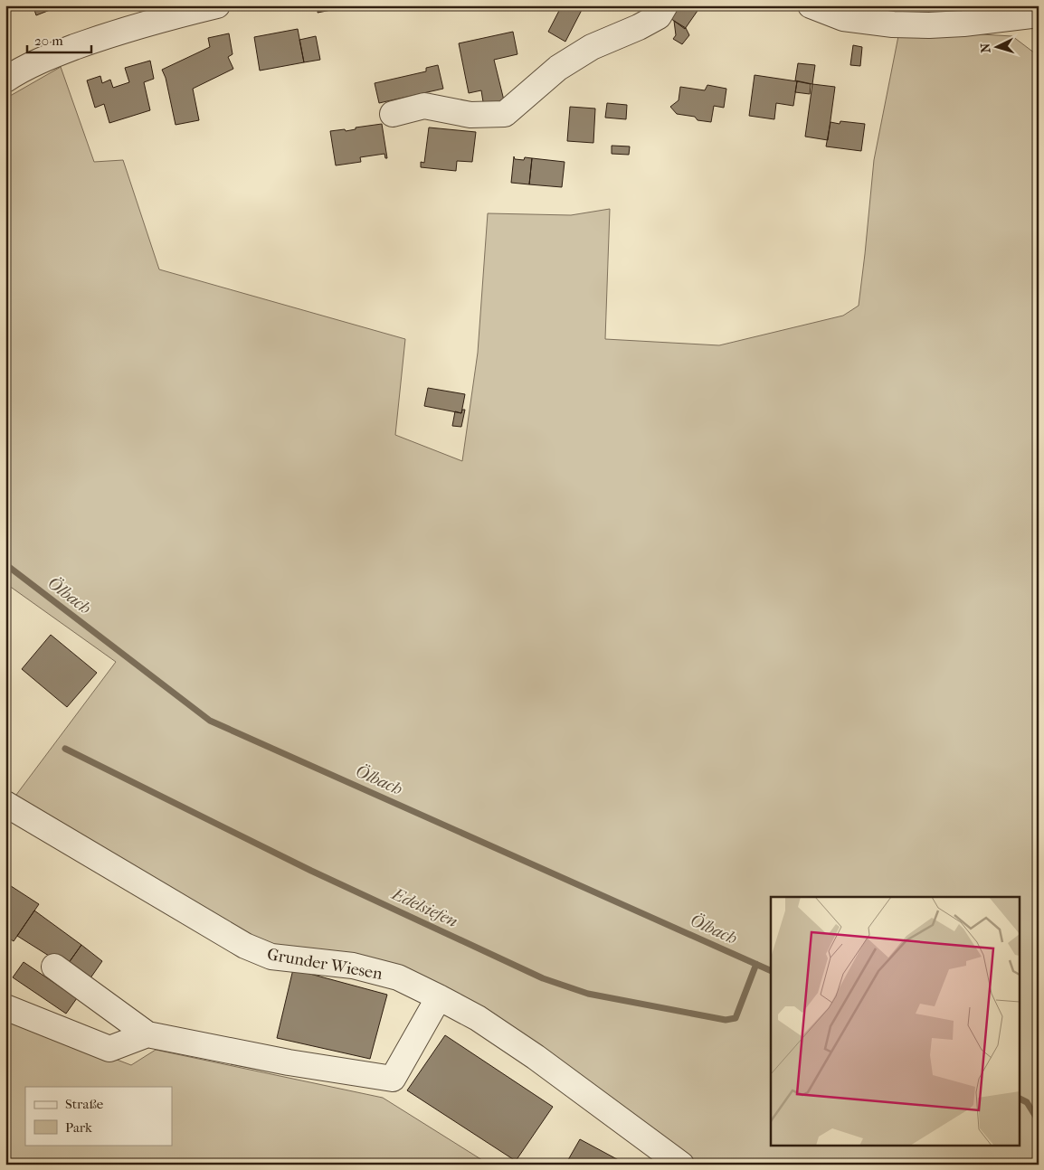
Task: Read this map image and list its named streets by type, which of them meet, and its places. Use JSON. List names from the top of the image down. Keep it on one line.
{"streets":{"street":["Grunder Wiesen"]},"water":["Ölbach","Edelsiefen"],"legend":["Straße","Park"],"scale_bar":"20 m","north":"left"}
